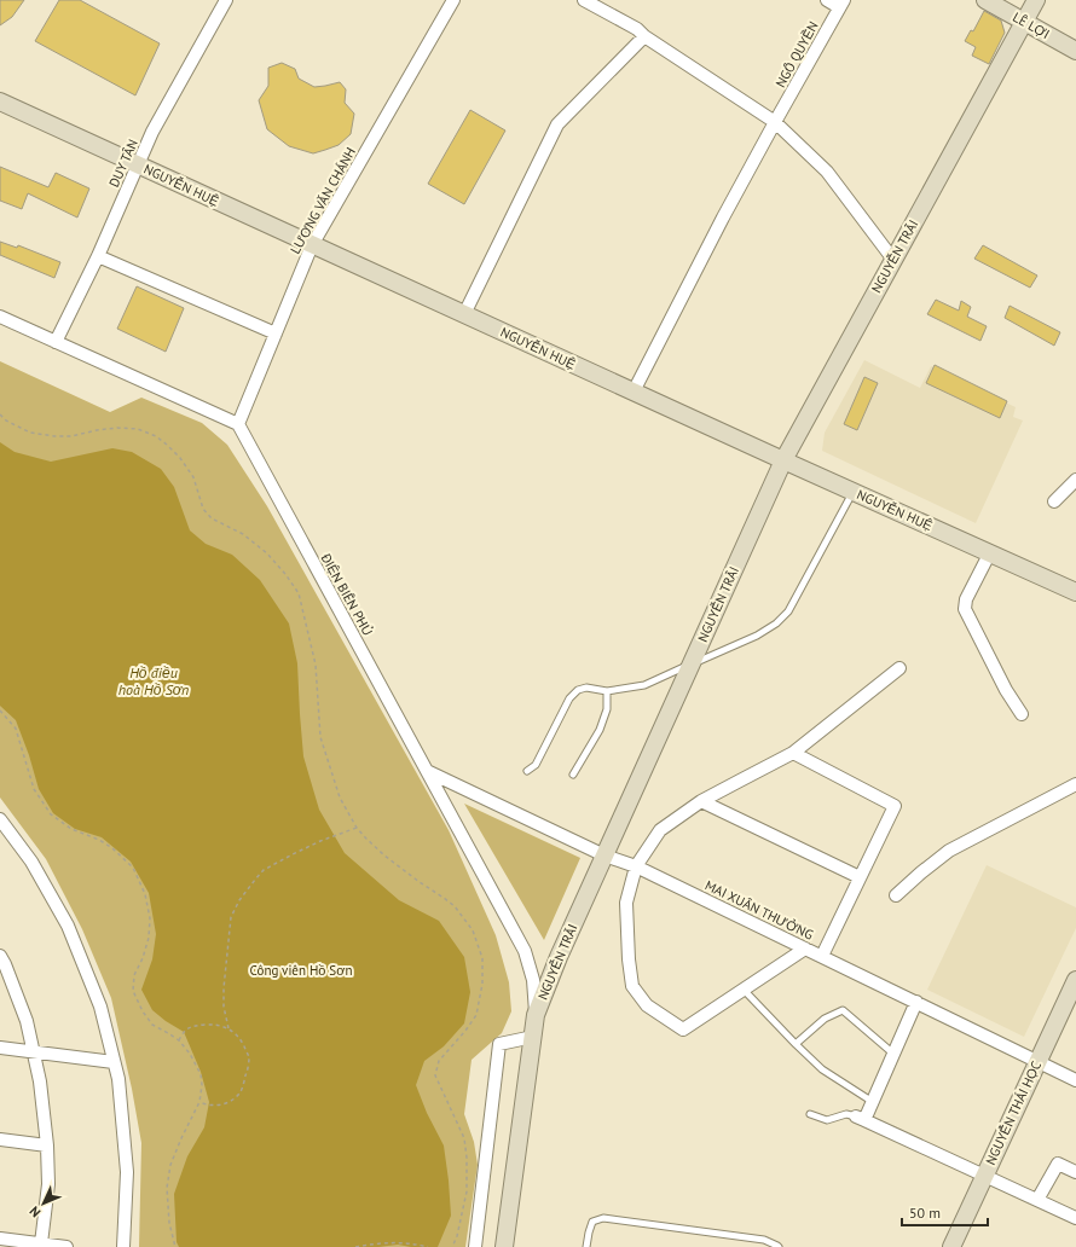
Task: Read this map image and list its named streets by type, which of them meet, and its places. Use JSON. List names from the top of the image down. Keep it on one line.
{"streets":{"street":["LÊ LỢI","NGÔ QUYỀN","DUY TÂN","NGUYỄN HUỆ","LƯƠNG VĂN CHÁNH","NGUYỄN TRÃI","ĐIỆN BIÊN PHỦ","MAI XUÂN THƯỞNG","NGUYỄN THÁI HỌC"]},"crossings":[["LÊ LỢI","NGUYỄN TRÃI"],["NGÔ QUYỀN","NGUYỄN HUỆ"],["DUY TÂN","NGUYỄN HUỆ"],["NGUYỄN HUỆ","LƯƠNG VĂN CHÁNH"],["NGUYỄN HUỆ","NGUYỄN TRÃI"],["LƯƠNG VĂN CHÁNH","ĐIỆN BIÊN PHỦ"],["NGUYỄN TRÃI","ĐIỆN BIÊN PHỦ"],["NGUYỄN TRÃI","MAI XUÂN THƯỞNG"],["ĐIỆN BIÊN PHỦ","MAI XUÂN THƯỞNG"],["MAI XUÂN THƯỞNG","NGUYỄN THÁI HỌC"]],"water":["Hồ điều hoà Hồ Sơn"],"parks":["Công viên Hồ Sơn"],"scale_bar":"50 m","north":"bottom left"}
